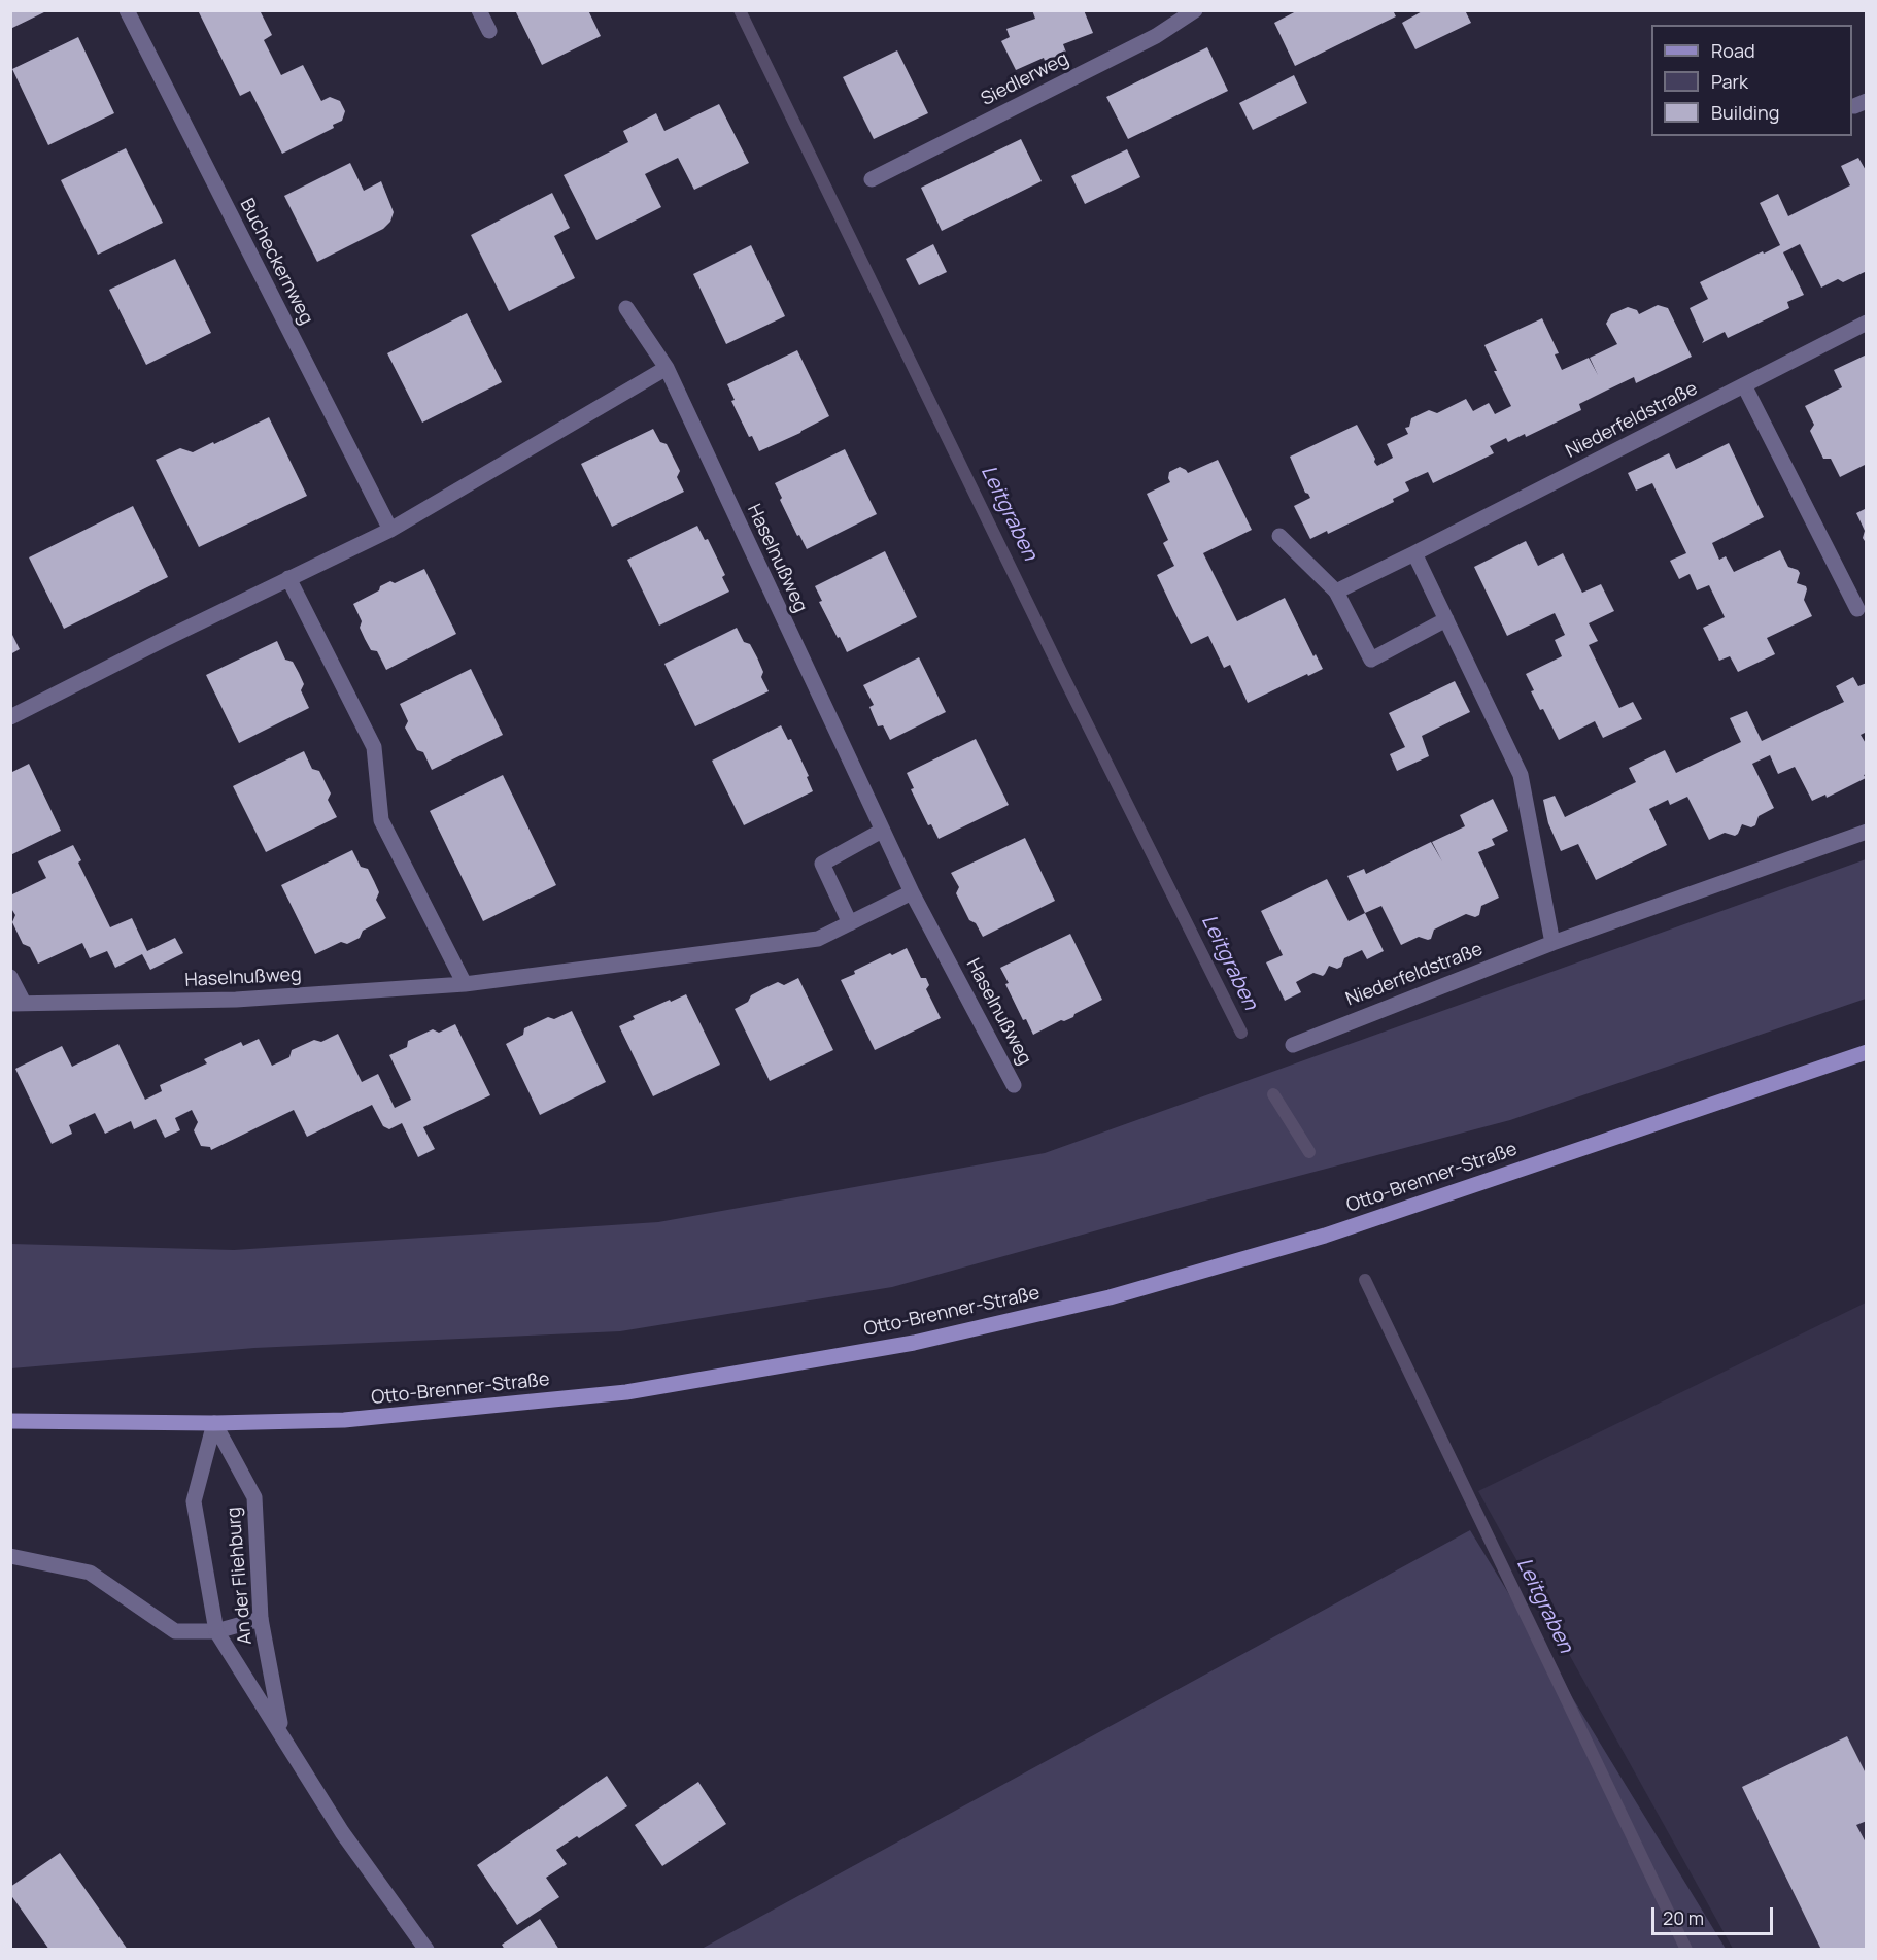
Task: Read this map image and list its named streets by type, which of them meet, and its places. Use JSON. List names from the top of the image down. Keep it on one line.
{"streets":{"main road":["Otto-Brenner-Straße"],"street":["Siedlerweg","Bucheckernweg","Niederfeldstraße","Haselnußweg","An der Fliehburg"]},"crossings":[["Otto-Brenner-Straße","An der Fliehburg"]],"water":["Leitgraben"],"legend":["Road","Park","Building"],"scale_bar":"20 m"}
